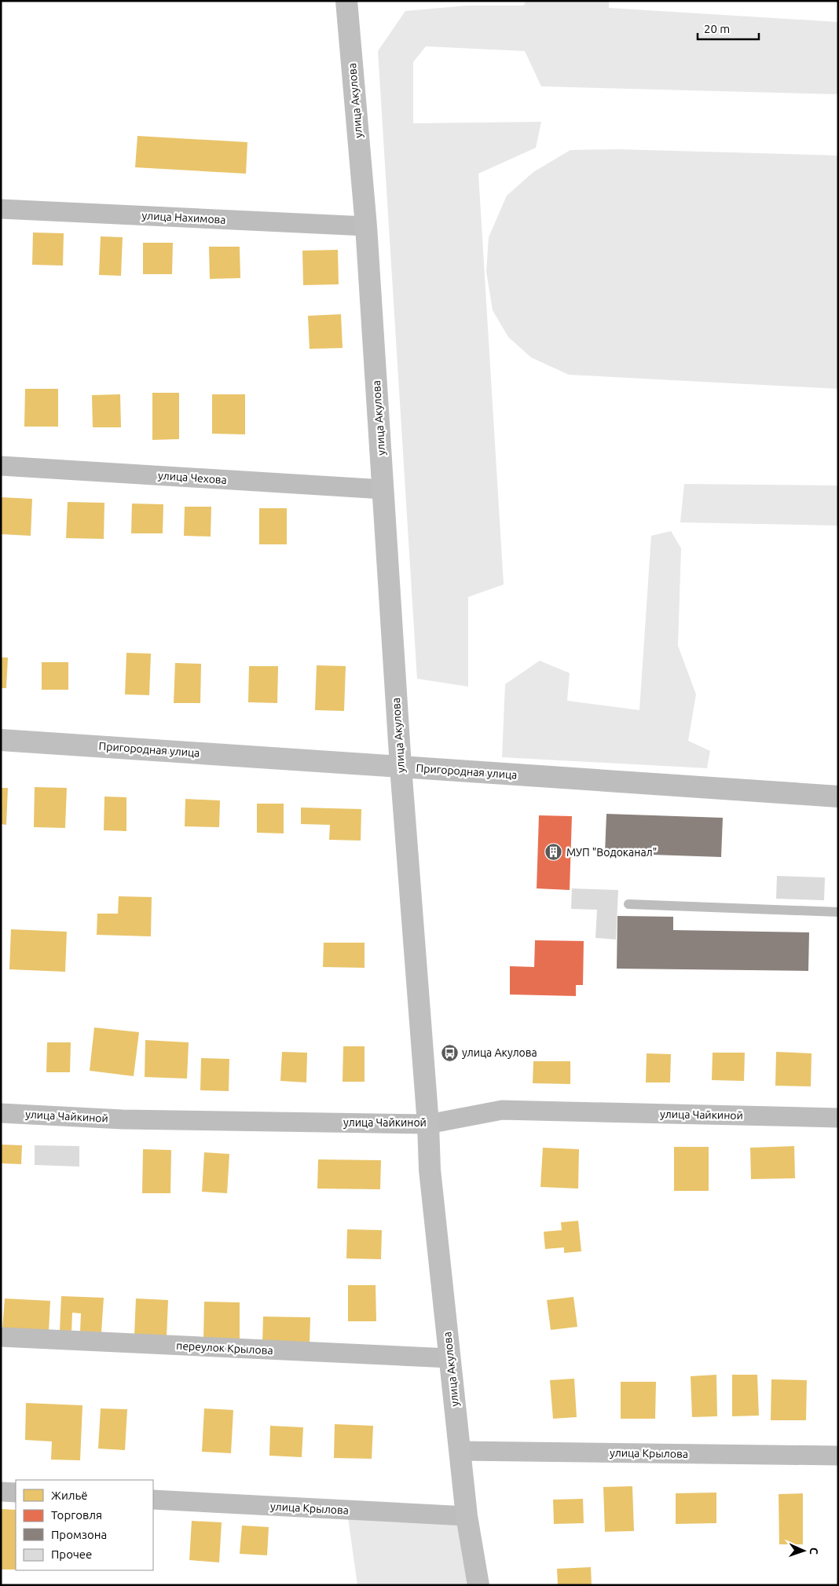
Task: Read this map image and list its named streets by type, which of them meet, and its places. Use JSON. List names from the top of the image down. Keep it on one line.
{"streets":{"main road":["улица Акулова","Пригородная улица"],"street":["улица Нахимова","улица Чехова","улица Чайкиной","переулок Крылова","улица Крылова"]},"crossings":[["улица Акулова","улица Нахимова"],["улица Акулова","улица Чехова"],["улица Акулова","Пригородная улица"],["улица Акулова","улица Чайкиной"],["улица Акулова","переулок Крылова"],["улица Акулова","улица Крылова"]],"places":{"building":["МУП \"Водоканал\""],"bus stop":["улица Акулова"]},"legend":["Жильё","Торговля","Промзона","Прочее"],"scale_bar":"20 m","north":"right"}
